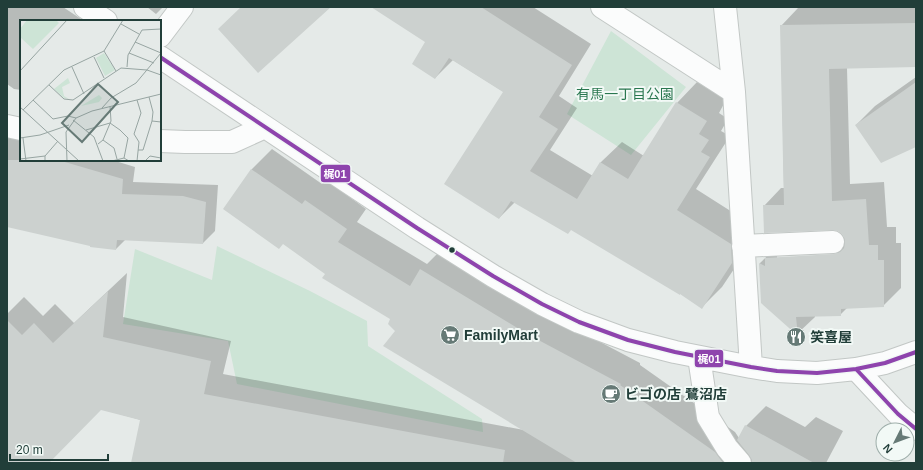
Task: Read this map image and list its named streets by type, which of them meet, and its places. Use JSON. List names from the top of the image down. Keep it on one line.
{"parks":["有馬一丁目公園"],"places":{"supermarket":["FamilyMart"],"restaurant":["笑喜屋"],"cafe":["ビゴの店 鷺沼店"]},"lines":["transit line 梶01"],"scale_bar":"20 m","north":"bottom left"}
